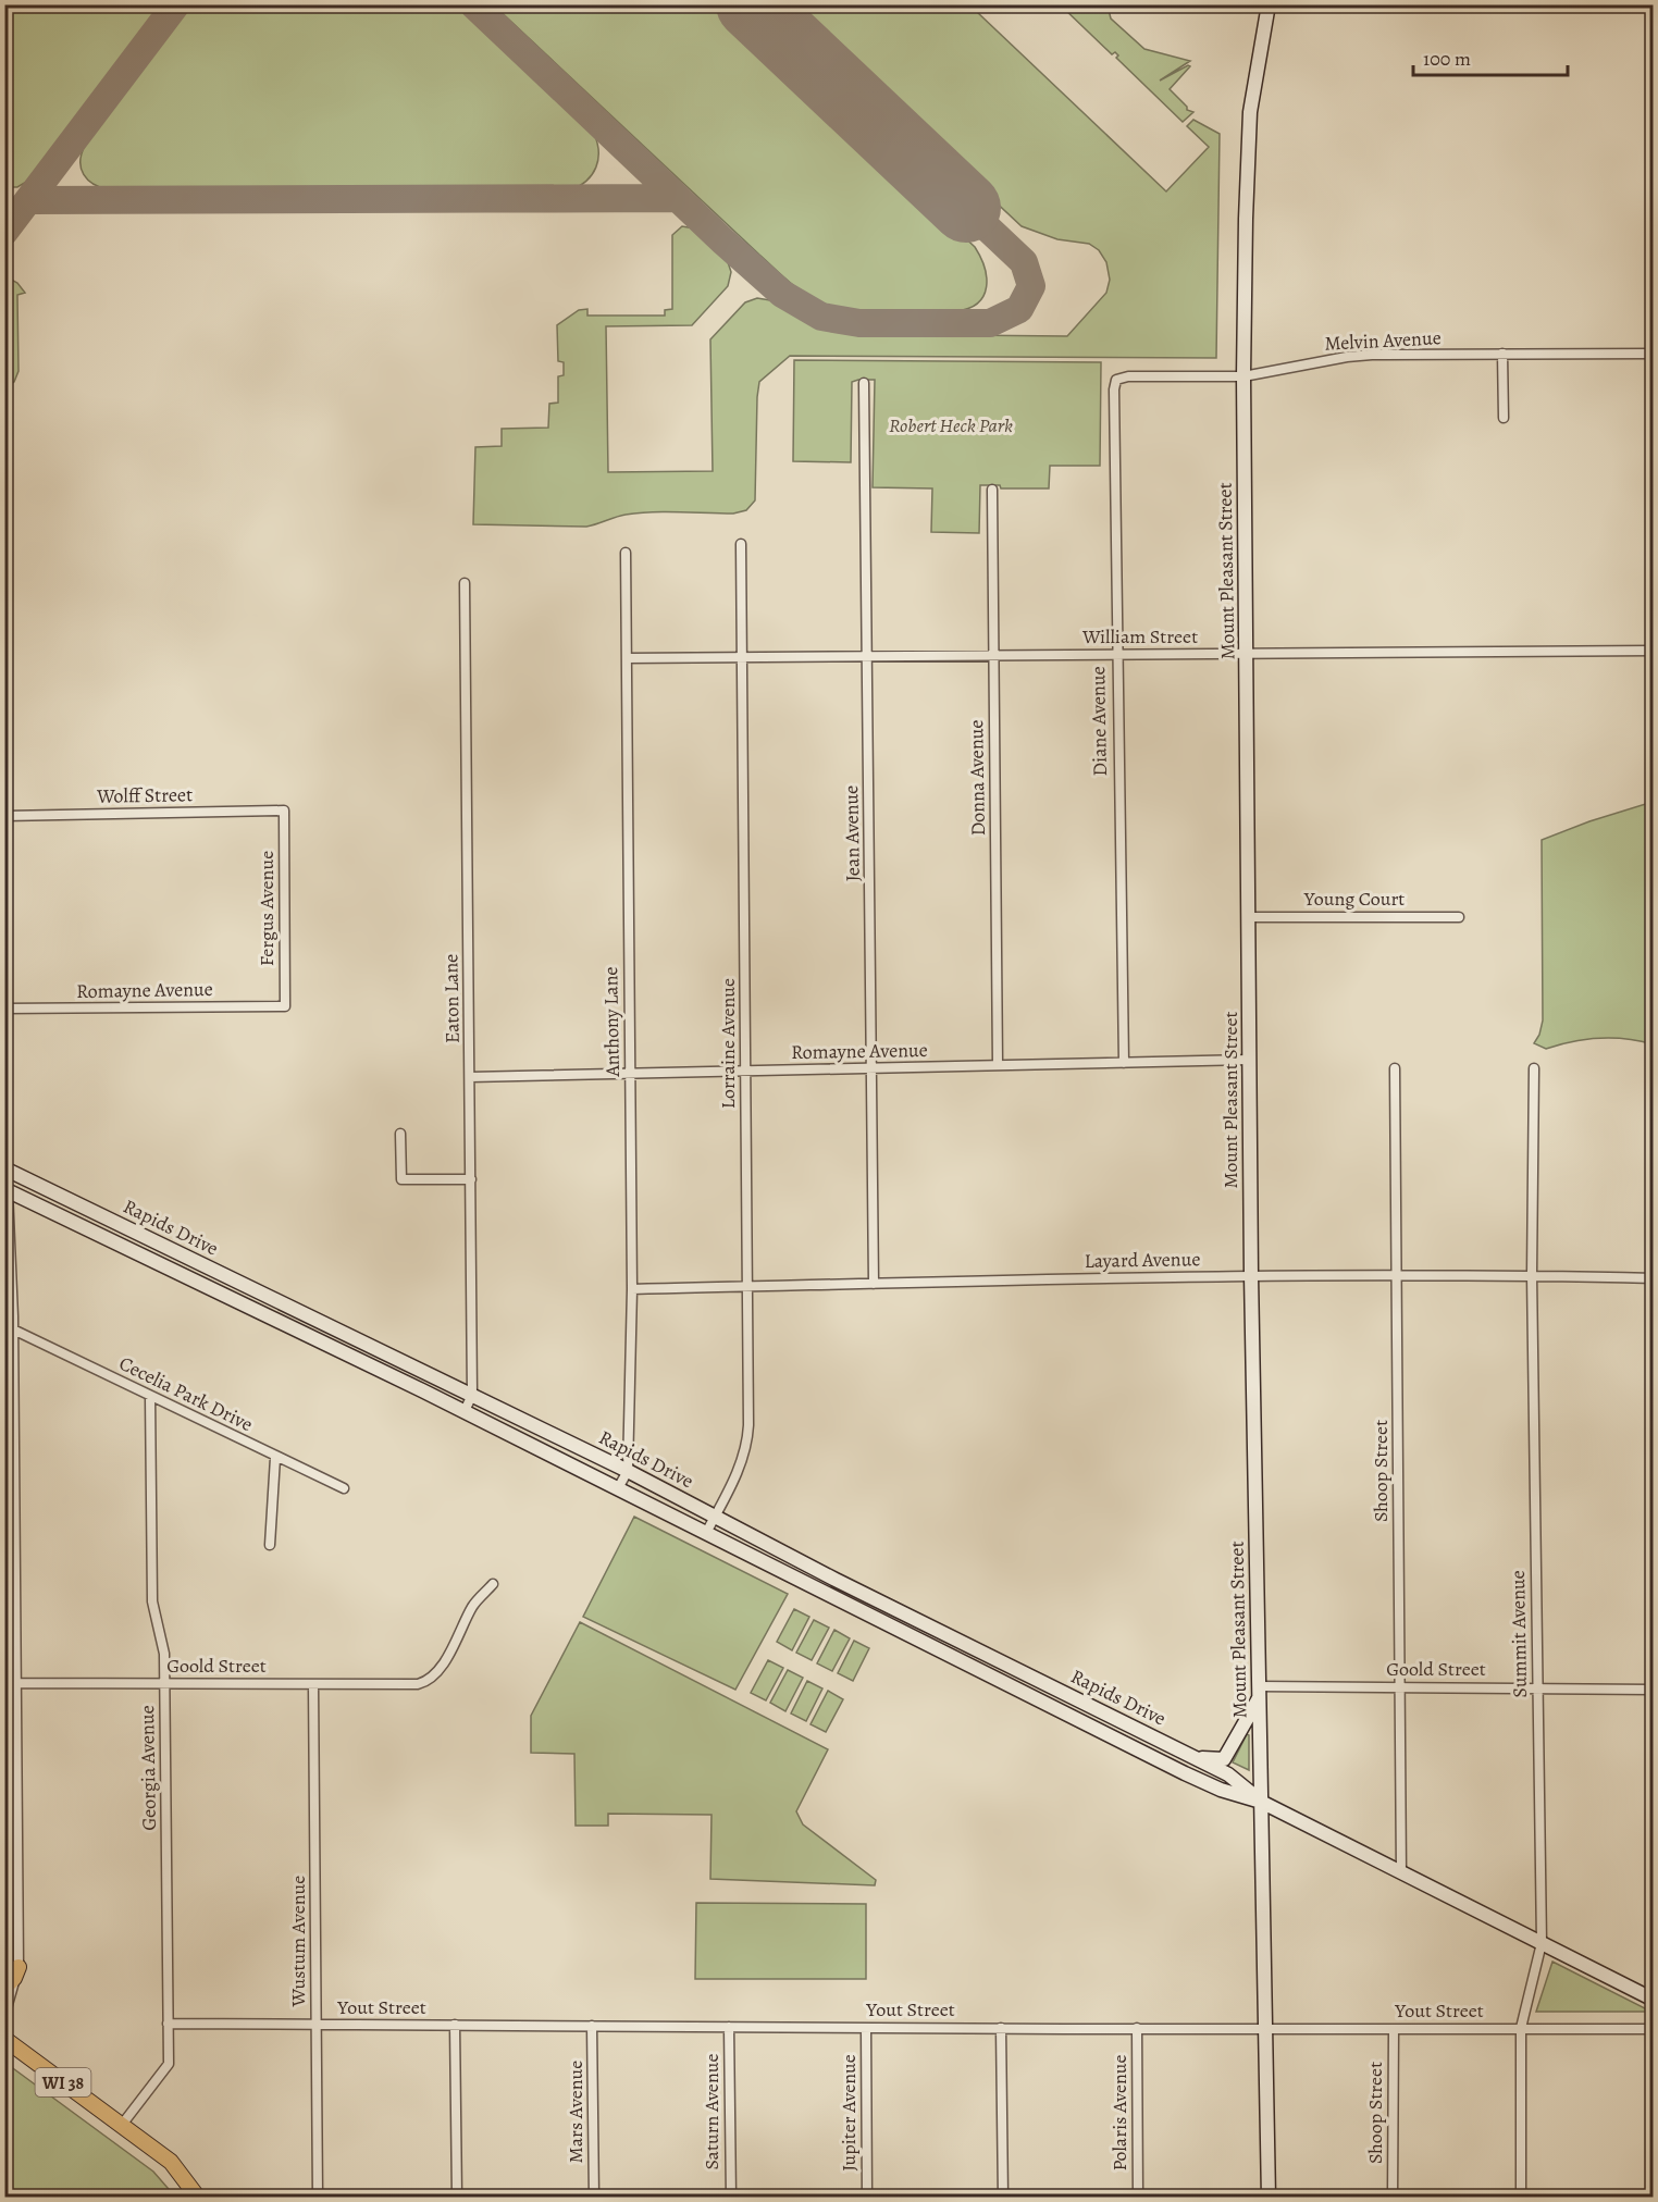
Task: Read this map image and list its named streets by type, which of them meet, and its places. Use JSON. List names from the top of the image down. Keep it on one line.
{"streets":{"main road":["WI 38"],"street":["Melvin Avenue","Mount Pleasant Street","William Street","Diane Avenue","Donna Avenue","Wolff Street","Jean Avenue","Young Court","Fergus Avenue","Romayne Avenue","Eaton Lane","Anthony Lane","Lorraine Avenue","Rapids Drive","Layard Avenue","Cecelia Park Drive","Shoop Street","Summit Avenue","Goold Street","Georgia Avenue","Wustum Avenue","Yout Street","Mars Avenue","Saturn Avenue","Jupiter Avenue","Polaris Avenue"]},"crossings":[["Melvin Avenue","Mount Pleasant Street"],["Melvin Avenue","Diane Avenue"],["Mount Pleasant Street","William Street"],["Mount Pleasant Street","Young Court"],["Mount Pleasant Street","Romayne Avenue"],["Mount Pleasant Street","Rapids Drive"],["Mount Pleasant Street","Layard Avenue"],["Mount Pleasant Street","Goold Street"],["Mount Pleasant Street","Yout Street"],["William Street","Diane Avenue"],["William Street","Donna Avenue"],["William Street","Jean Avenue"],["William Street","Anthony Lane"],["William Street","Lorraine Avenue"],["Diane Avenue","Romayne Avenue"],["Donna Avenue","Romayne Avenue"],["Wolff Street","Fergus Avenue"],["Jean Avenue","Romayne Avenue"],["Jean Avenue","Layard Avenue"],["Fergus Avenue","Romayne Avenue"],["Romayne Avenue","Eaton Lane"],["Romayne Avenue","Anthony Lane"],["Romayne Avenue","Lorraine Avenue"],["Eaton Lane","Rapids Drive"],["Anthony Lane","Rapids Drive"],["Anthony Lane","Layard Avenue"],["Lorraine Avenue","Rapids Drive"],["Lorraine Avenue","Layard Avenue"],["Rapids Drive","Shoop Street"],["Rapids Drive","Summit Avenue"],["Layard Avenue","Shoop Street"],["Layard Avenue","Summit Avenue"],["Cecelia Park Drive","Georgia Avenue"],["Shoop Street","Goold Street"],["Shoop Street","Yout Street"],["Summit Avenue","Goold Street"],["Summit Avenue","Yout Street"],["Goold Street","Georgia Avenue"],["Goold Street","Wustum Avenue"],["Georgia Avenue","Yout Street"],["Georgia Avenue","WI 38"],["Wustum Avenue","Yout Street"],["Yout Street","Mars Avenue"],["Yout Street","Saturn Avenue"],["Yout Street","Jupiter Avenue"],["Yout Street","Polaris Avenue"]],"parks":["Robert Heck Park"],"scale_bar":"100 m"}
